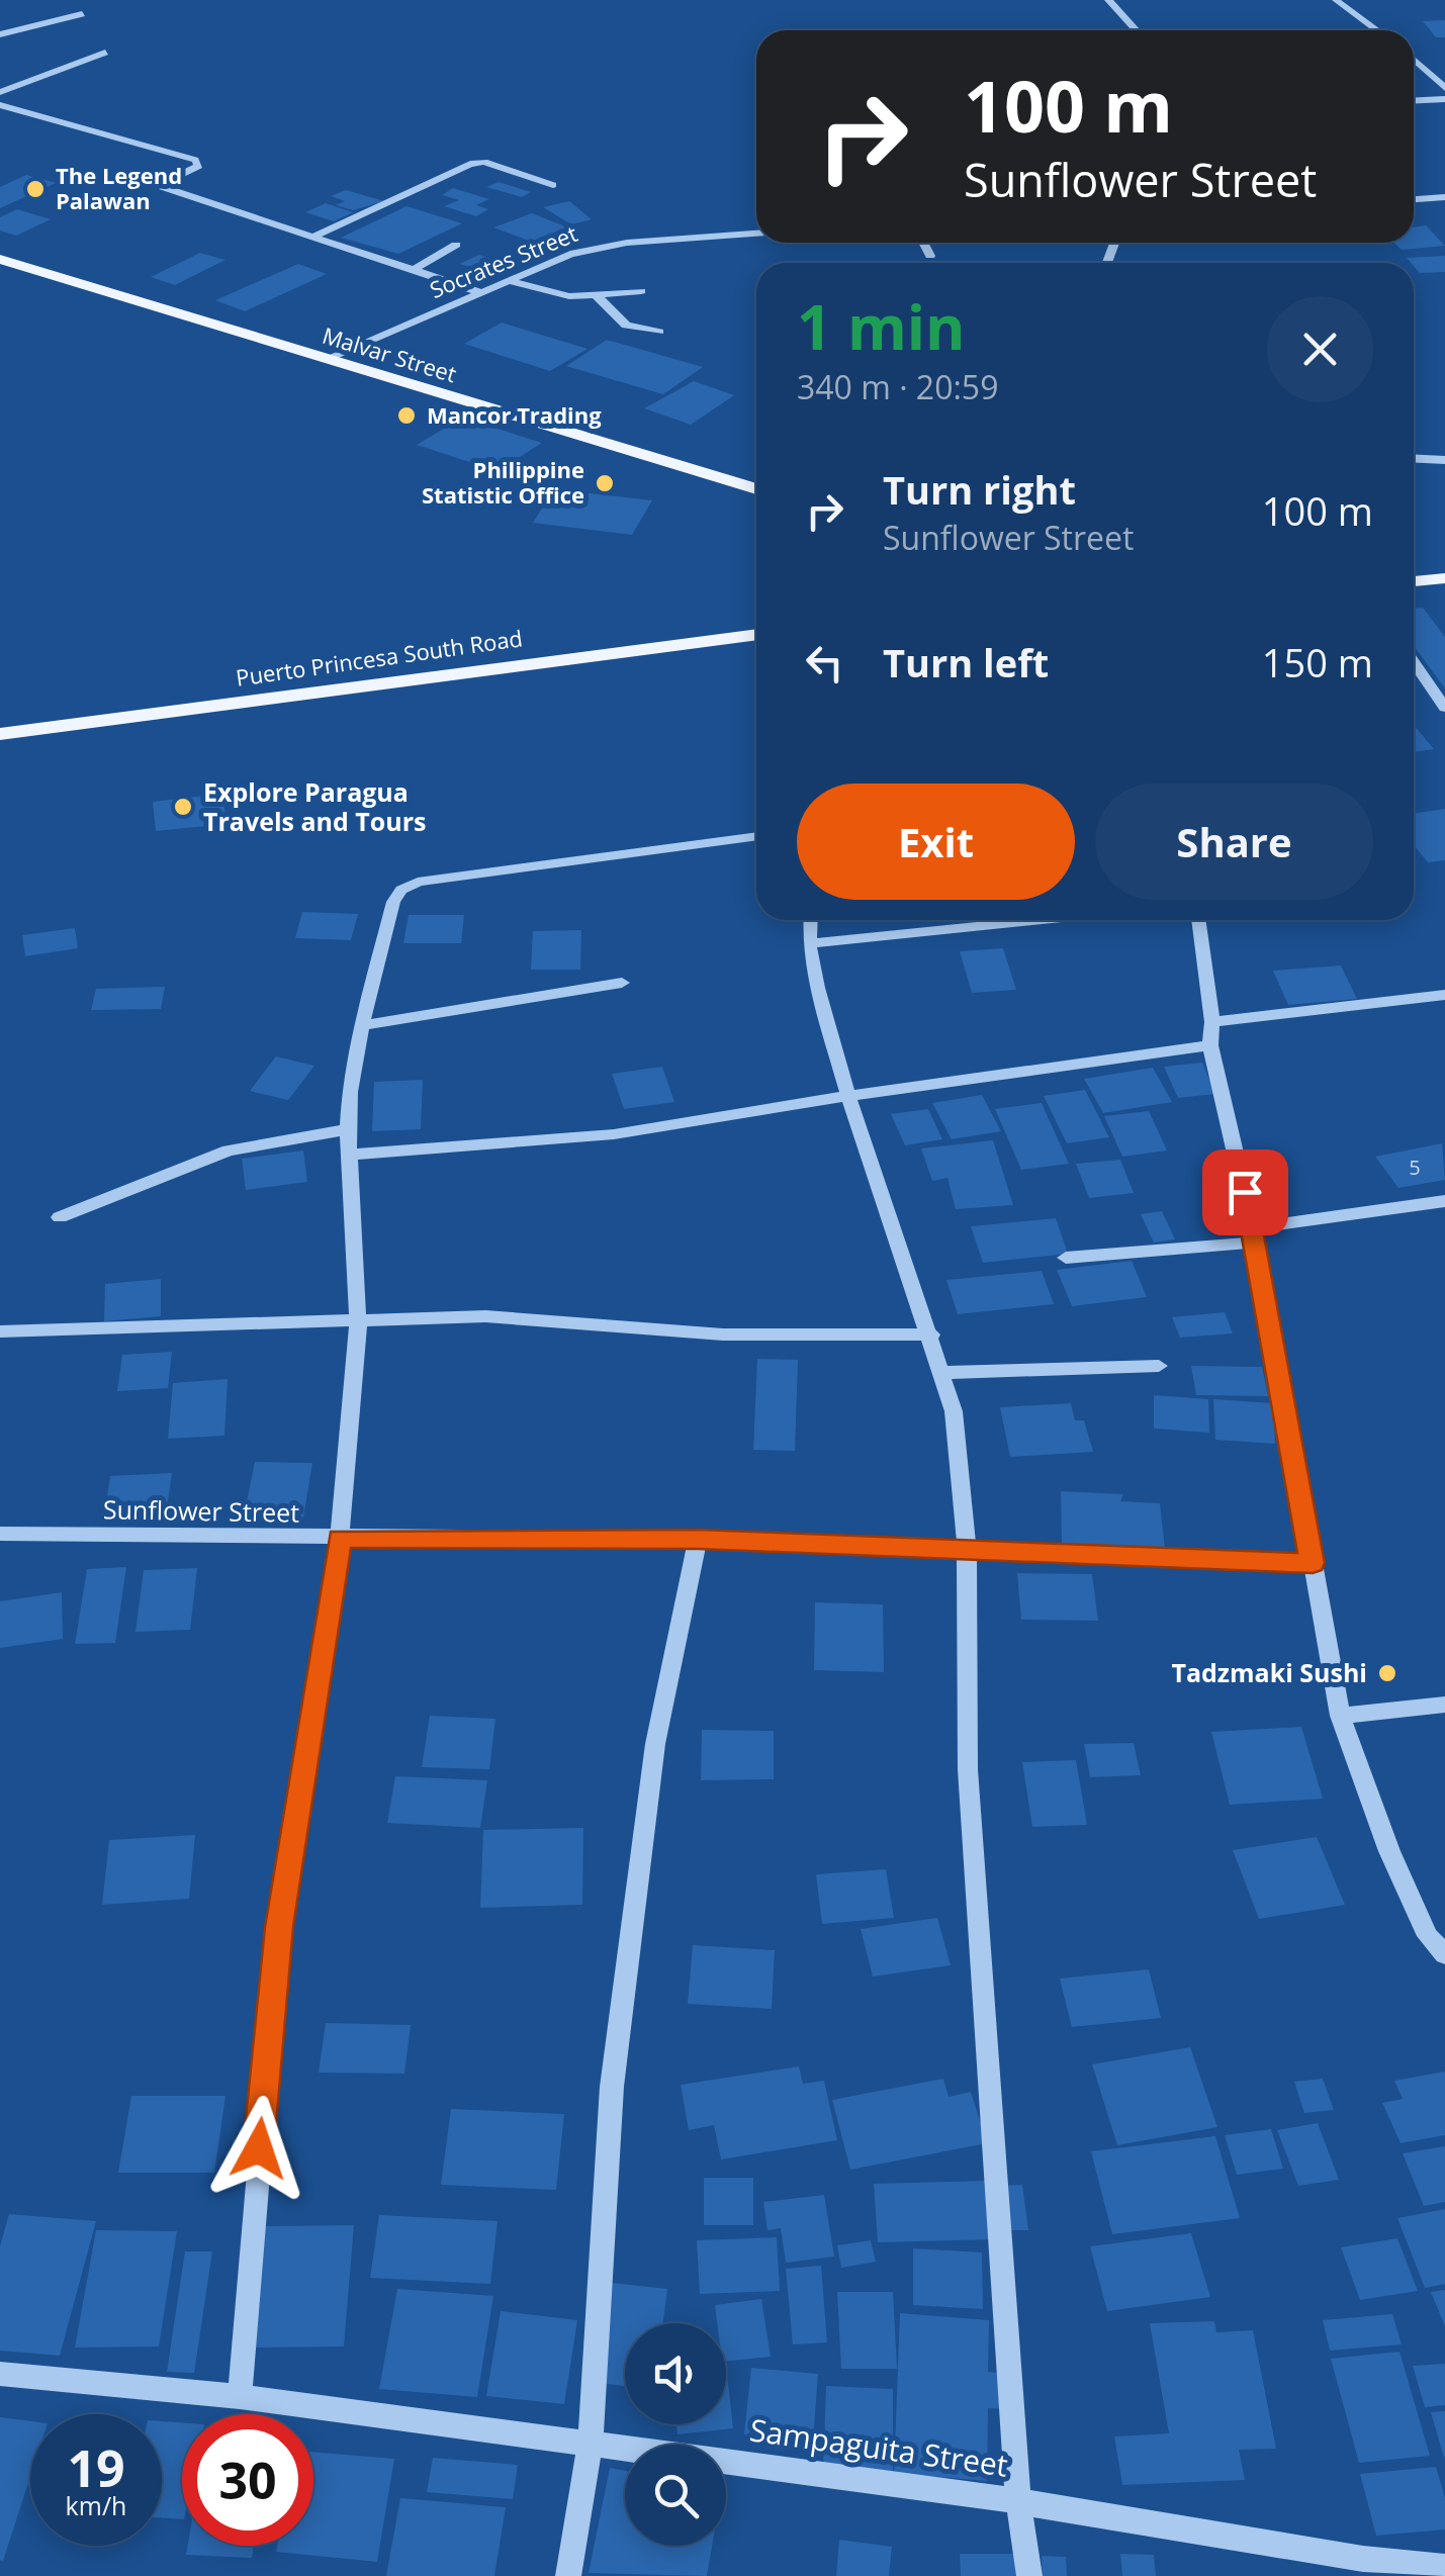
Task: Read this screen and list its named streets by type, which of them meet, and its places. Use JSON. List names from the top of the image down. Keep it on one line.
{"streets":{"main road":["Malvar Street","Puerto Princesa South Road"],"street":["Socrates Street","Sunflower Street","Sampaguita Street"]},"crossings":[["Socrates Street","Malvar Street"]],"places":["The Legend Palawan","Mancor Trading","Philippine Statistic Office","Explore Paragua Travels and Tours","Tadzmaki Sushi"],"house_numbers":["5"],"page":{"turn":["100 m","Sunflower Street"],"heading":["1 min","340 m · 20:59"],"list":[{"name":"Turn right","note":"Sunflower Street","value":"100 m"},{"name":"Turn left","value":"150 m"}],"buttons":["Exit","Share"],"speed":"19 km/h","limit":"30"}}
